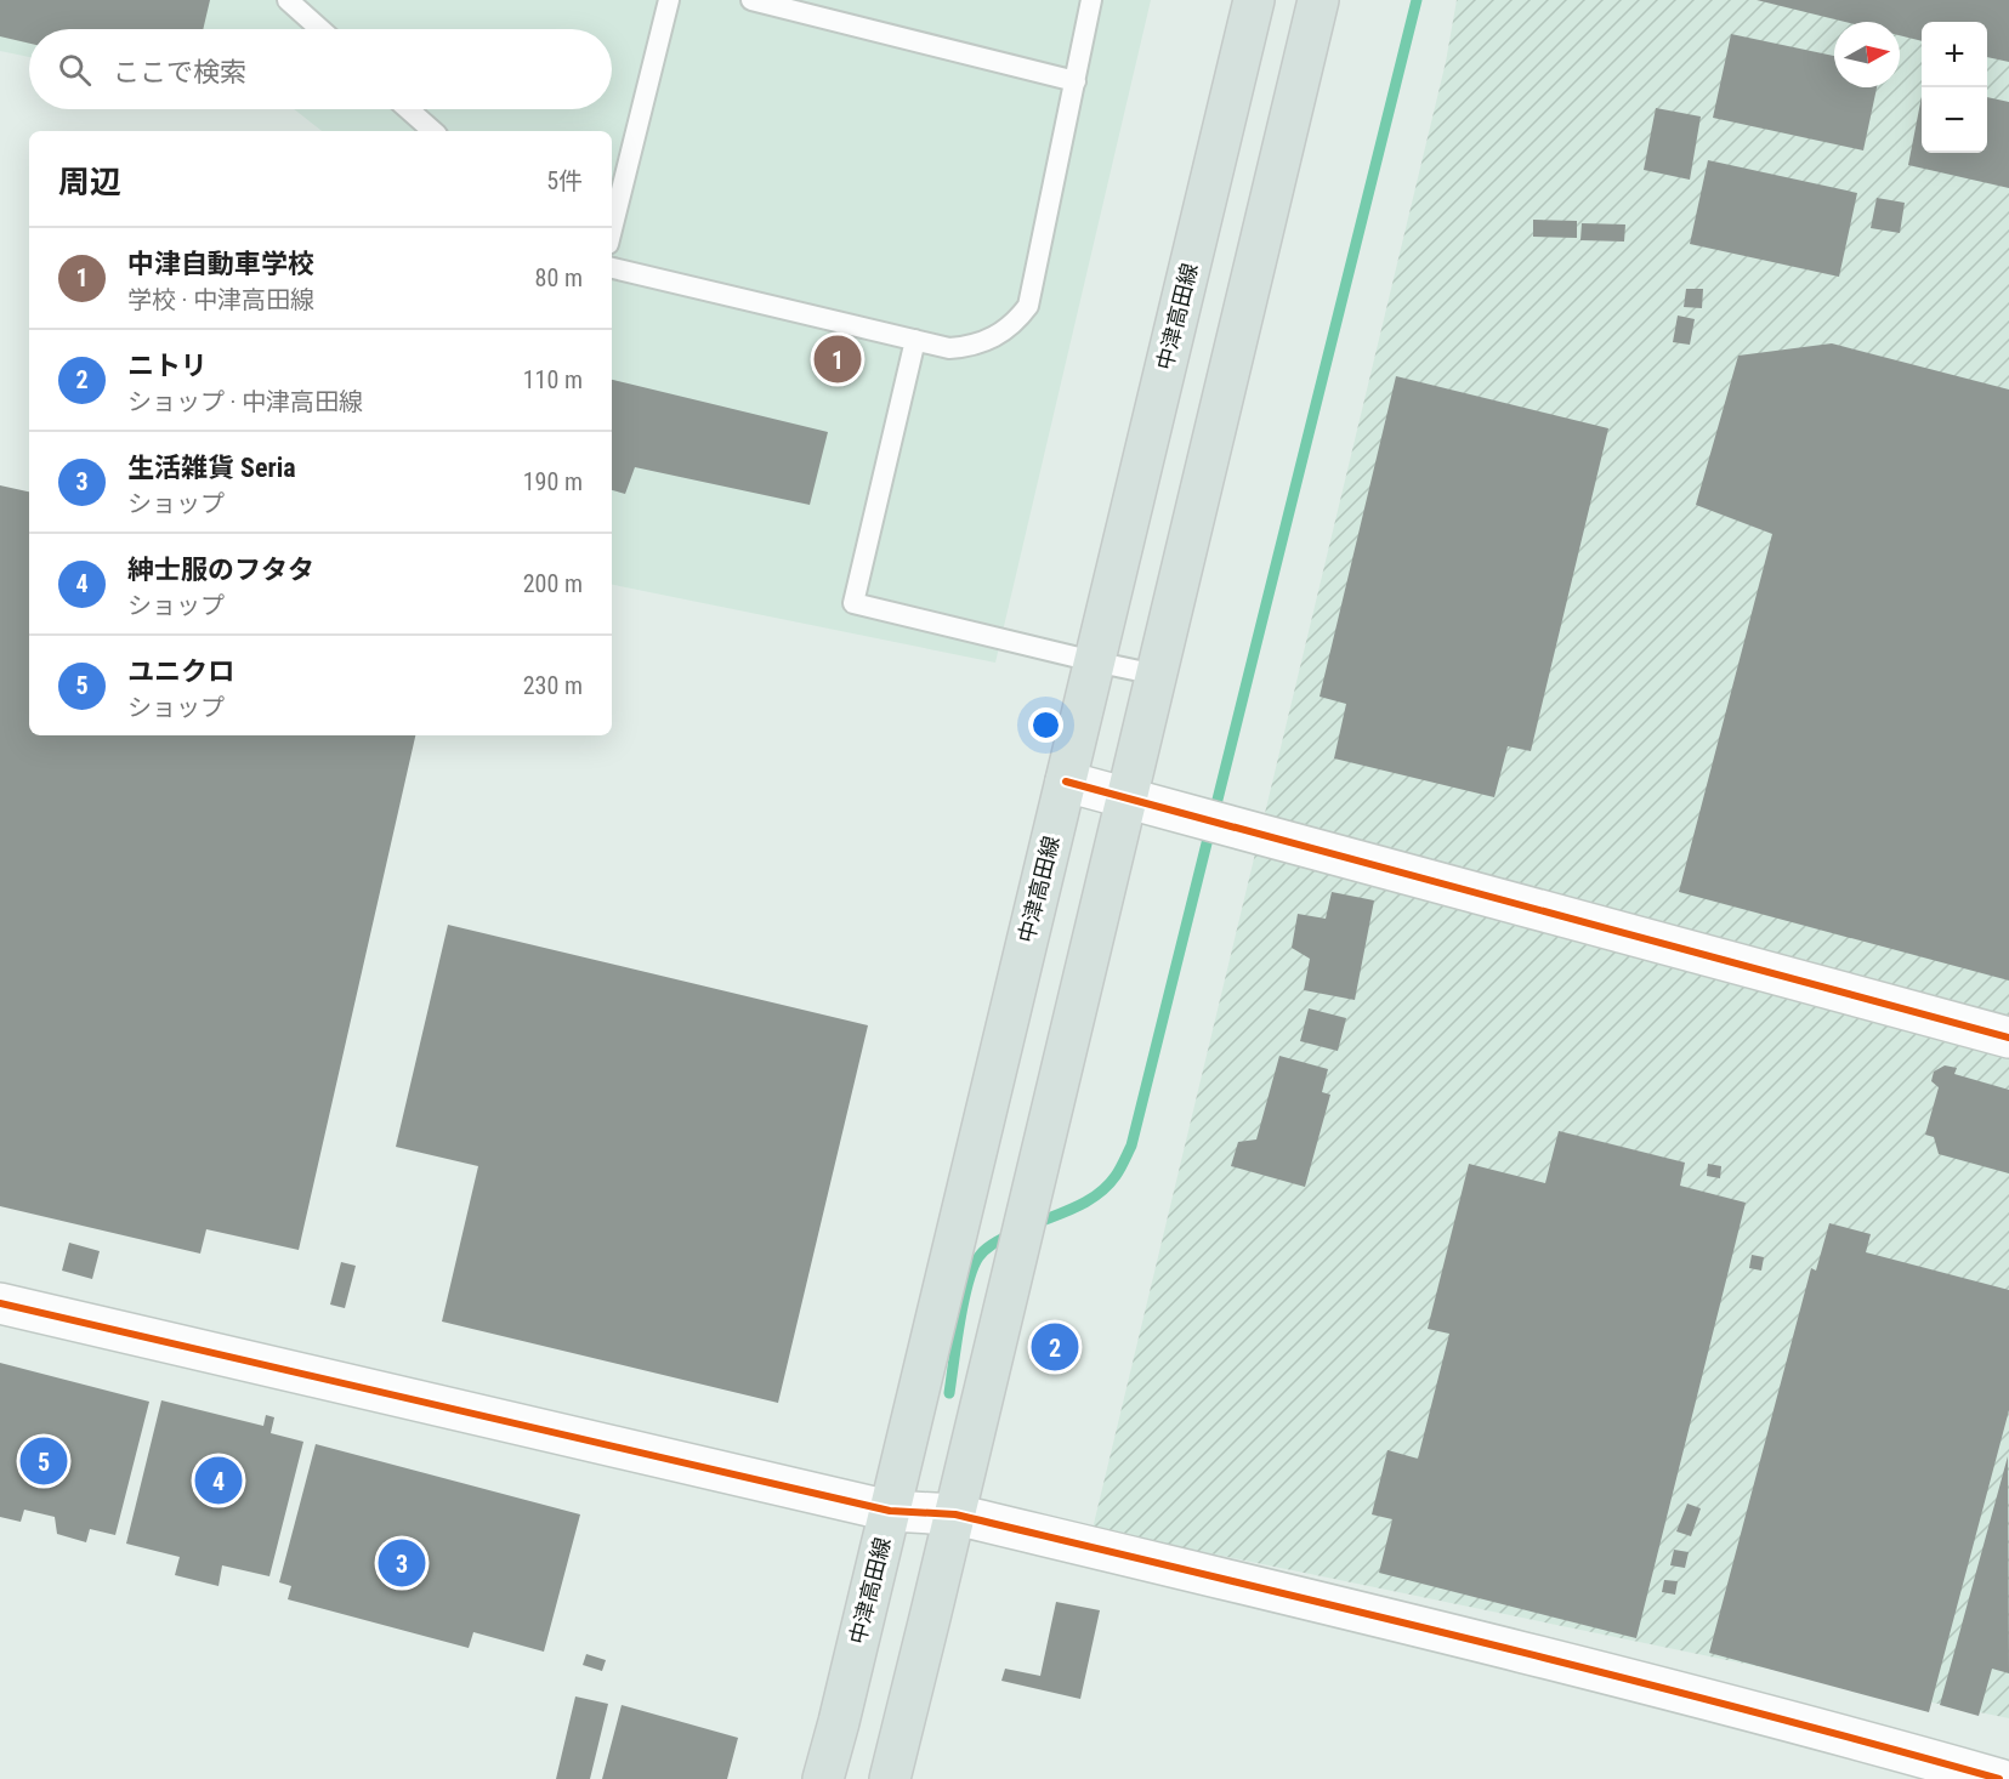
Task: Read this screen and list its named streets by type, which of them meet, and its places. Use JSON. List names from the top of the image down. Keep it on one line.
{"streets":{"main road":["中津高田線"]},"north":"right","page":{"map_buttons":["+","−"],"search":"ここで検索","heading":["周辺","5件"],"list":[{"mark":"1","name":"中津自動車学校","note":"学校 · 中津高田線","value":"80 m"},{"mark":"2","name":"ニトリ","note":"ショップ · 中津高田線","value":"110 m"},{"mark":"3","name":"生活雑貨 Seria","note":"ショップ","value":"190 m"},{"mark":"4","name":"紳士服のフタタ","note":"ショップ","value":"200 m"},{"mark":"5","name":"ユニクロ","note":"ショップ","value":"230 m"}],"pins":["1","2","5","4","3"]}}
